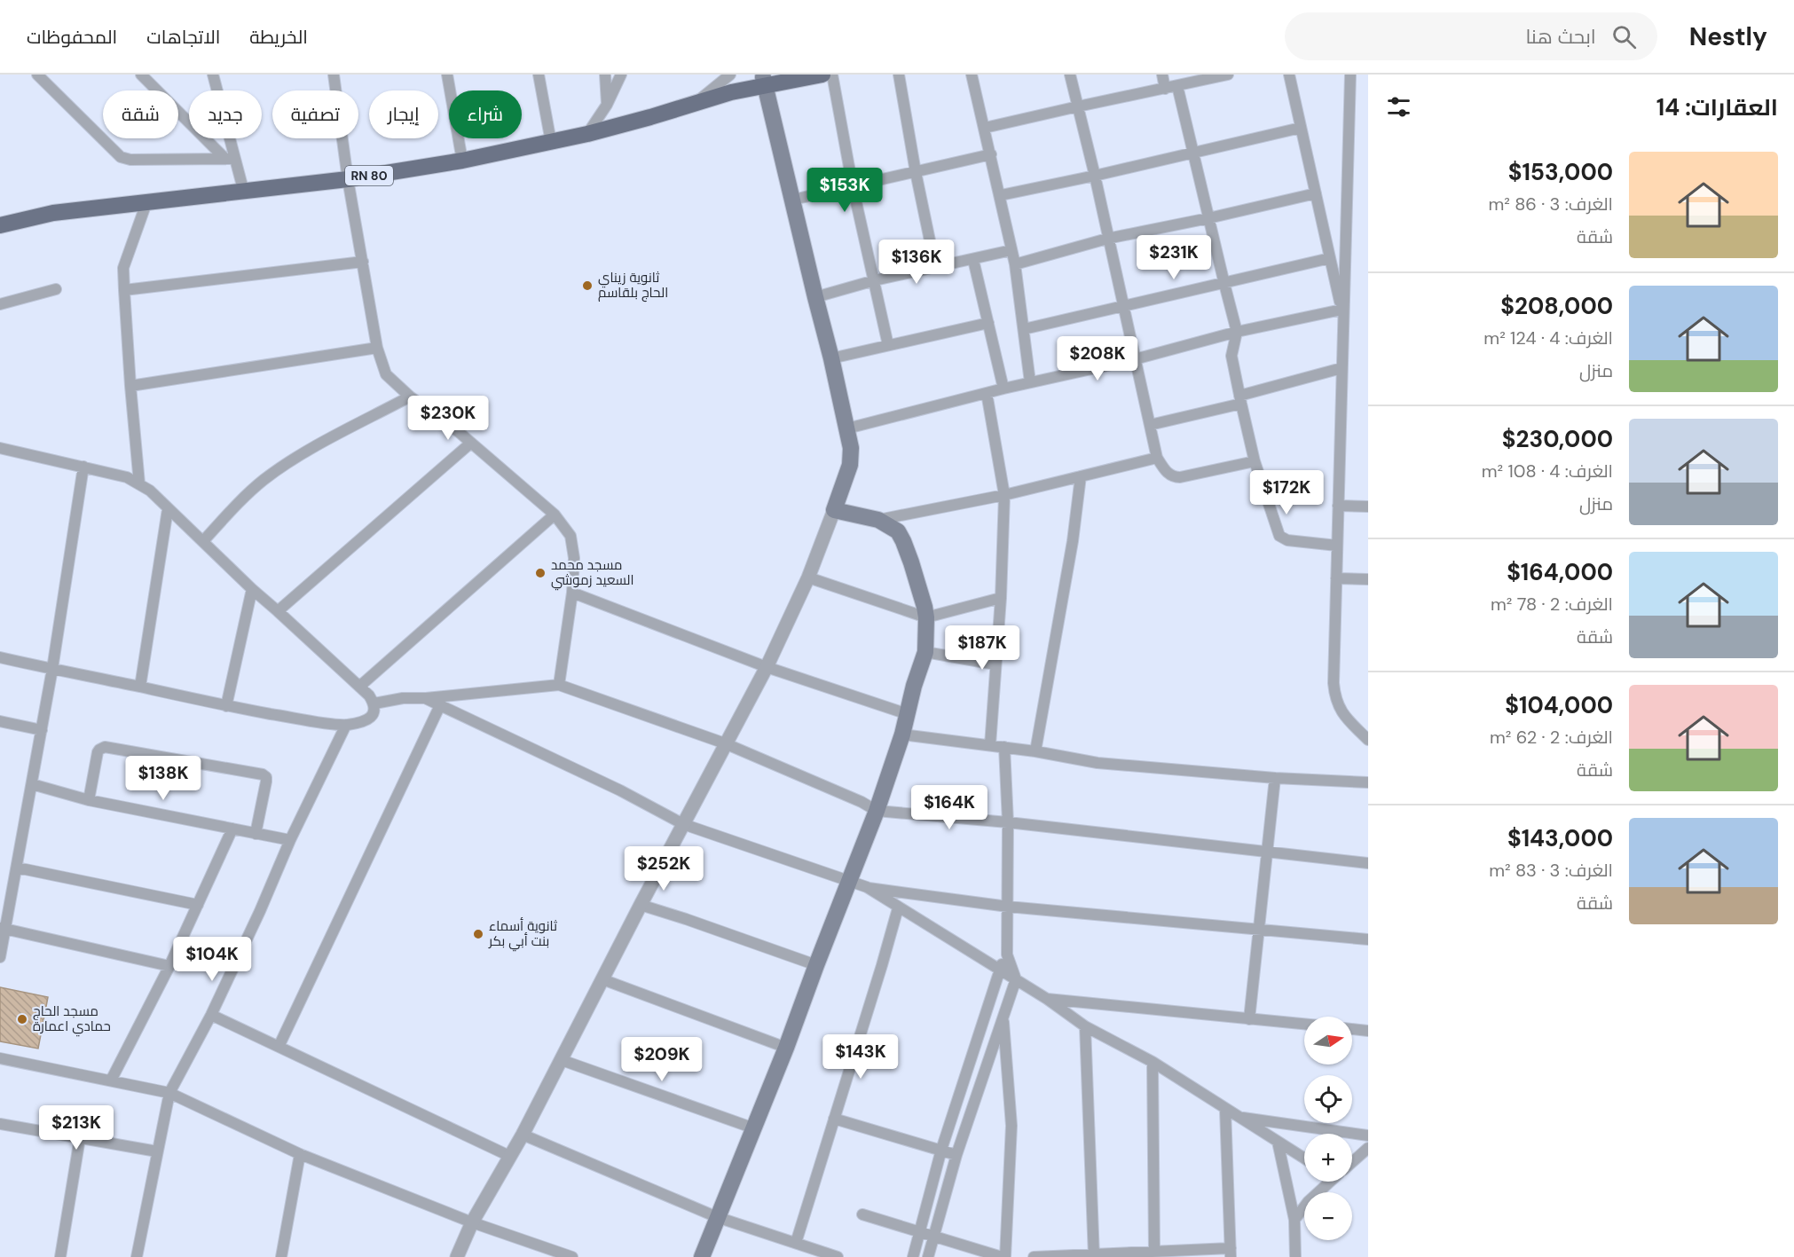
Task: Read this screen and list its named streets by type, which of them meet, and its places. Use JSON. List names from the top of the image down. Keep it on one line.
{"streets":{"main road":["RN 80"]},"places":["ثانوية زيناي الحاج بلقاسم","مسجد محمد السعيد زموشي","ثانوية أسماء بنت أبي بكر","مسجد الحاج حمادي اعمارة"],"north":"right","page":{"header":"Nestly","search":"ابحث هنا","nav":["الخريطة","الاتجاهات","المحفوظات"],"heading":"العقارات: 14","chip":["شراء","إيجار","تصفية","جديد","شقة"],"list":[{"name":"$153,000","note":"الغرف: 3 · 86 m² · شقة"},{"name":"$208,000","note":"الغرف: 4 · 124 m² · منزل"},{"name":"$230,000","note":"الغرف: 4 · 108 m² · منزل"},{"name":"$164,000","note":"الغرف: 2 · 78 m² · شقة"},{"name":"$104,000","note":"الغرف: 2 · 62 m² · شقة"},{"name":"$143,000","note":"الغرف: 3 · 83 m² · شقة"}],"price":["$153K","$231K","$136K","$208K","$230K","$172K","$187K","$138K","$164K","$252K","$104K","$143K","$209K","$213K"],"map_buttons":["+","−"]}}
